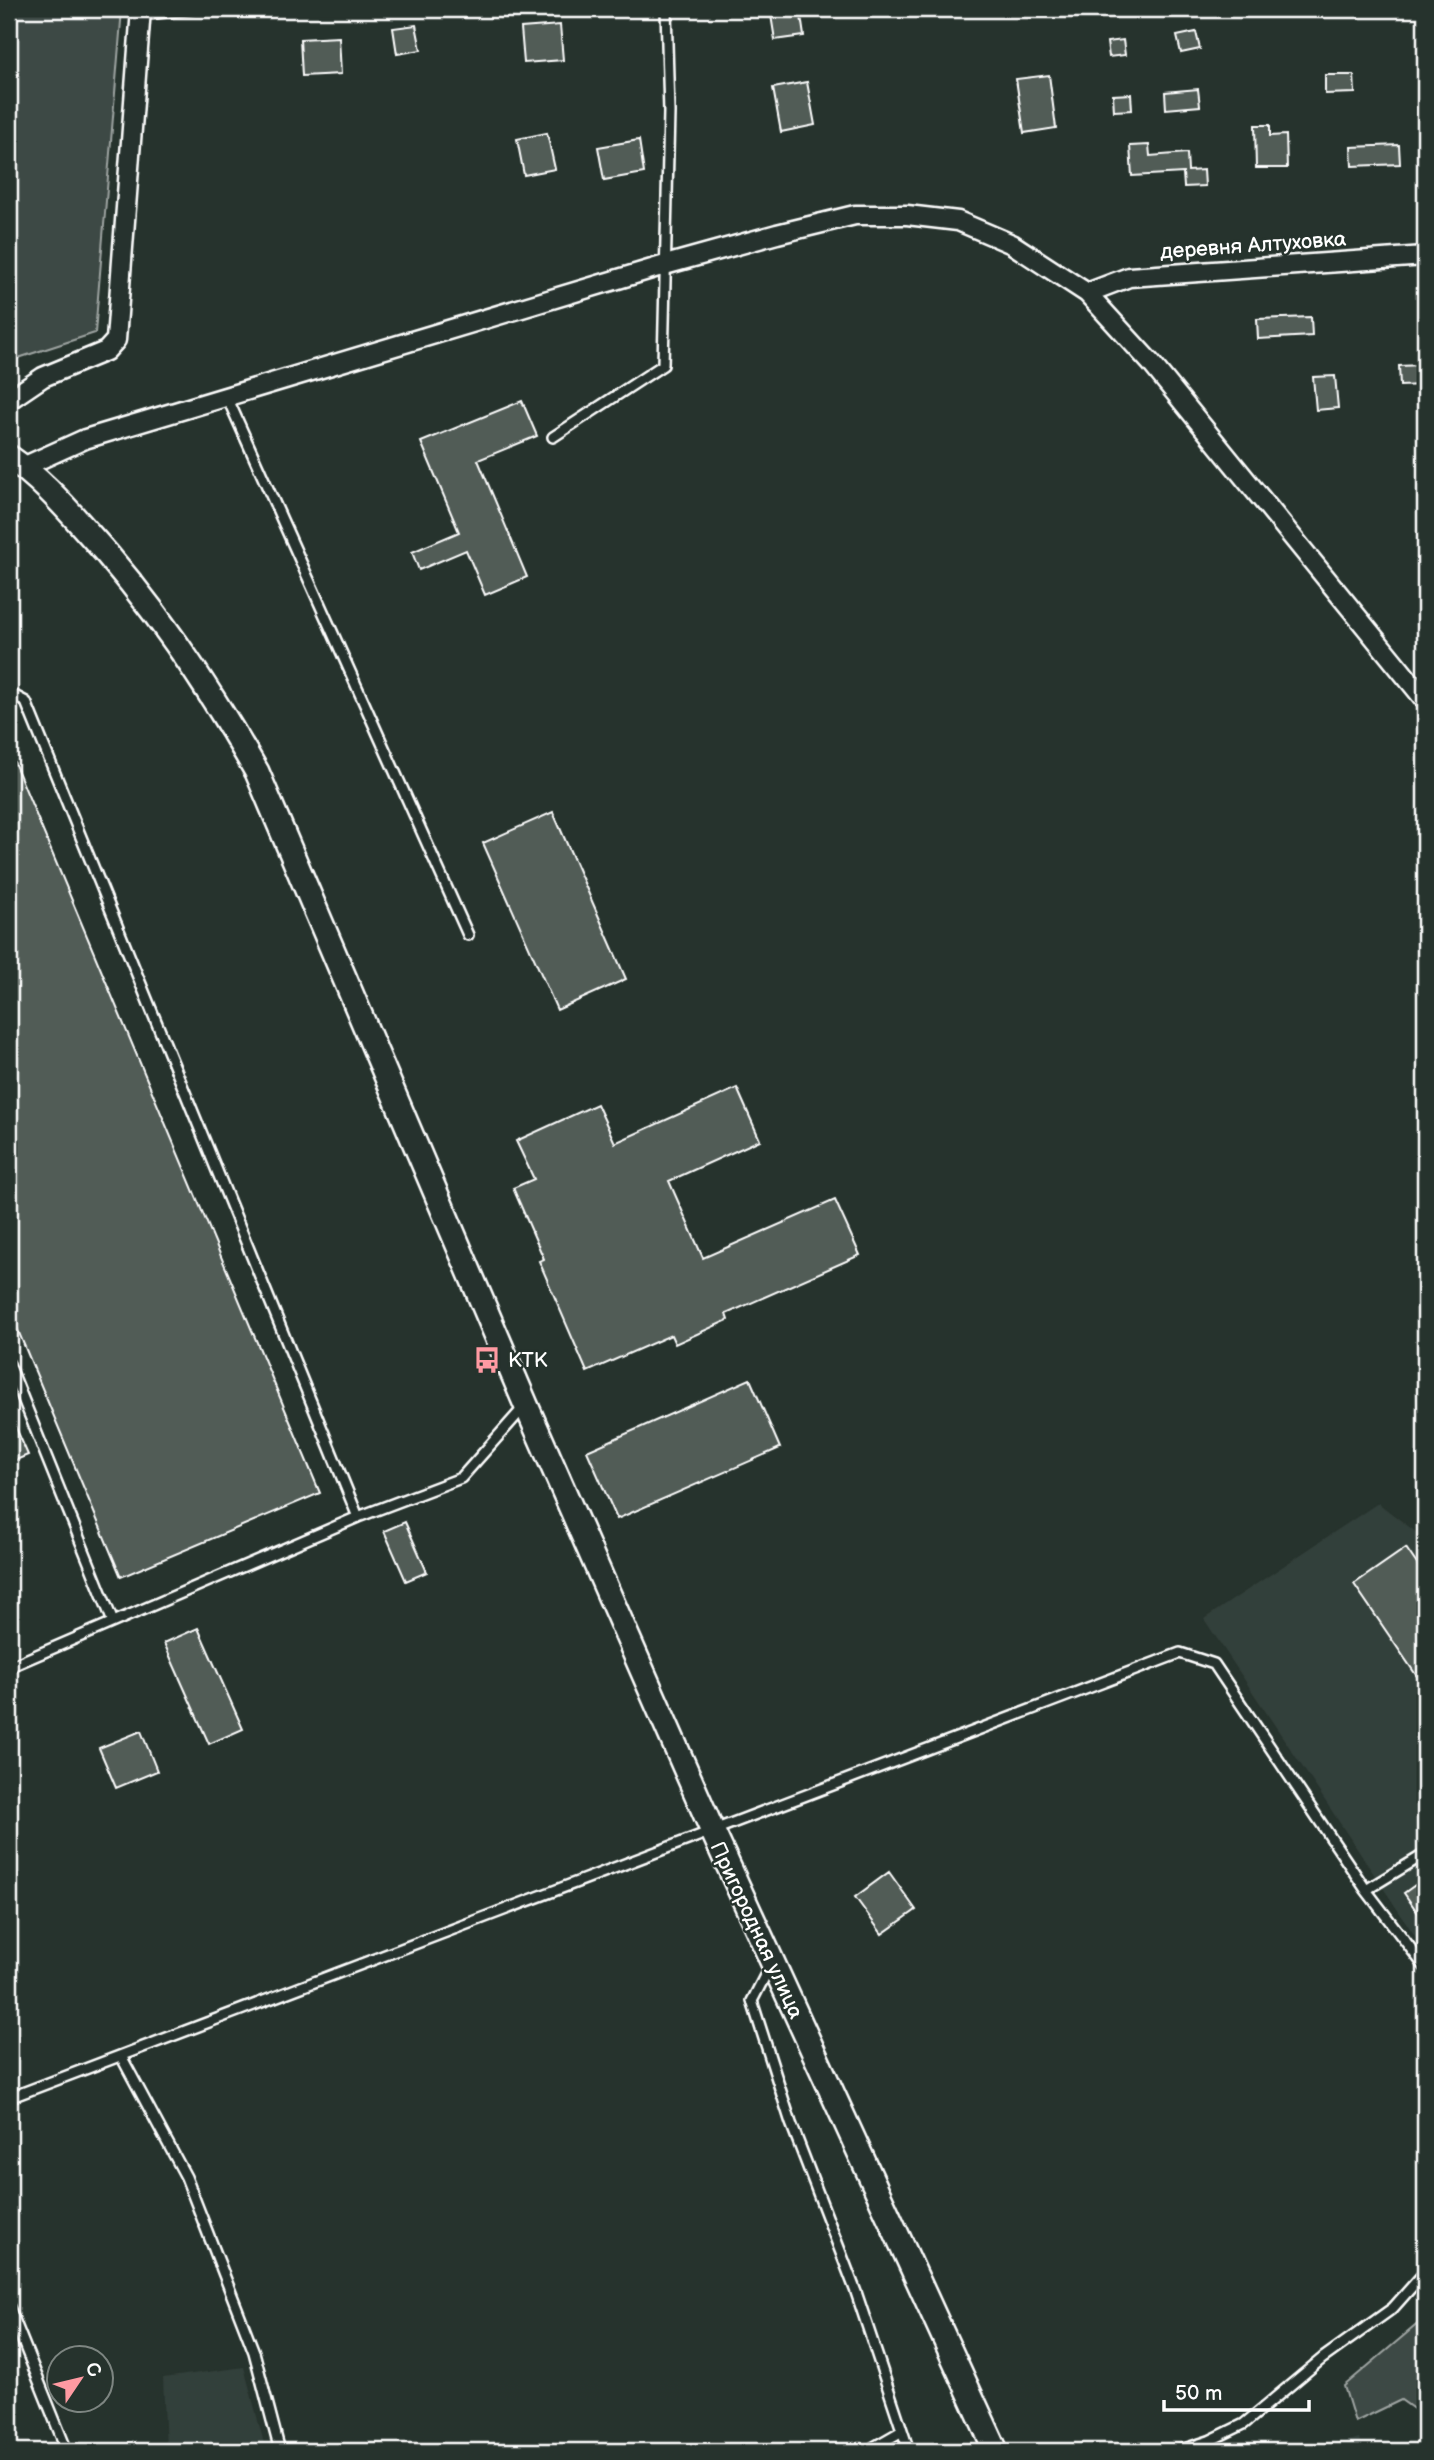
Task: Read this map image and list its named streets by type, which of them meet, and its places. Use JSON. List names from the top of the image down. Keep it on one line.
{"streets":{"street":["деревня Алтуховка","Пригородная улица"]},"places":{"bus stop":["КТК"]},"scale_bar":"50 m","north":"top right"}
